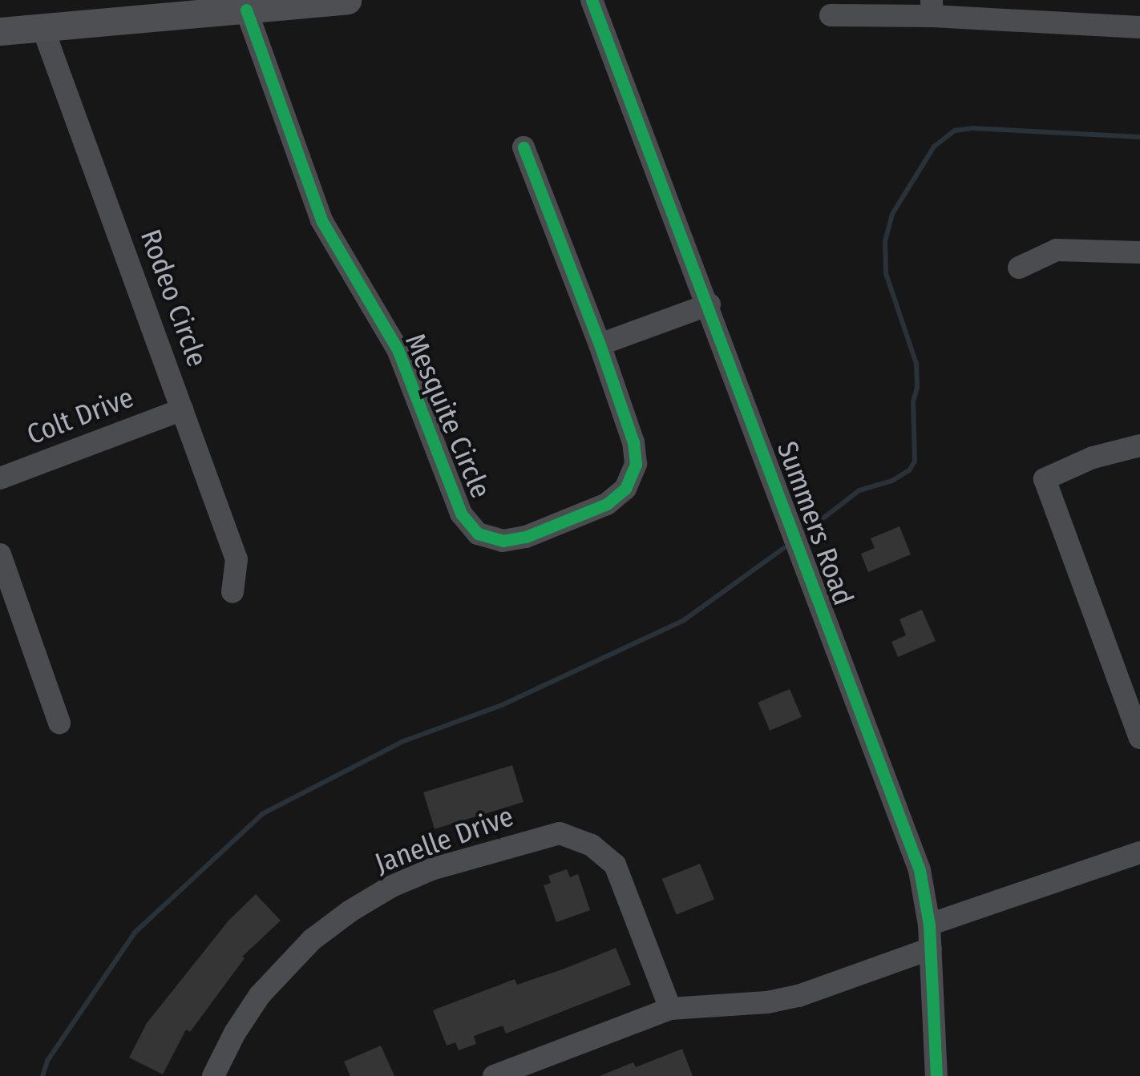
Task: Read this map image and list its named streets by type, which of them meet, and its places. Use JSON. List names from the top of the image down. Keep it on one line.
{"streets":{"street":["Rodeo Circle","Colt Drive","Mesquite Circle","Summers Road","Janelle Drive"]},"crossings":[["Rodeo Circle","Colt Drive"]]}
